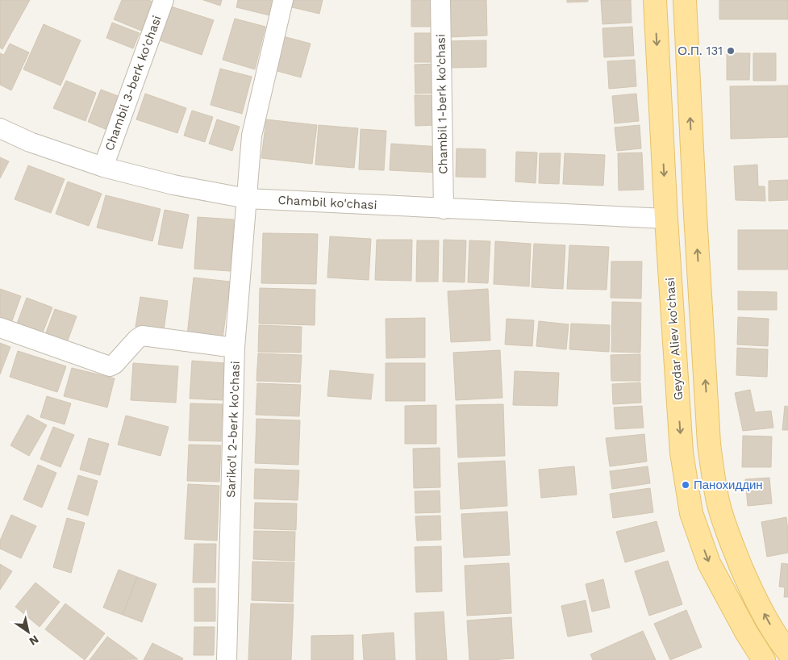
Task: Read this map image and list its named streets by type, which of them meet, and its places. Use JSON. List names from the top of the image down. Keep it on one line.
{"streets":{"main road":["Geydar Aliev ko'chasi"],"street":["Chambil 3-berk ko'chasi","Chambil 1-berk ko'chasi","Chambil ko'chasi","Sariko'l 2-berk ko'chasi"]},"crossings":[["Chambil 3-berk ko'chasi","Chambil ko'chasi"],["Chambil 1-berk ko'chasi","Chambil ko'chasi"],["Chambil ko'chasi","Geydar Aliev ko'chasi"],["Chambil ko'chasi","Sariko'l 2-berk ko'chasi"]],"places":["О.П. 131","Панохиддин"],"north":"bottom right"}
